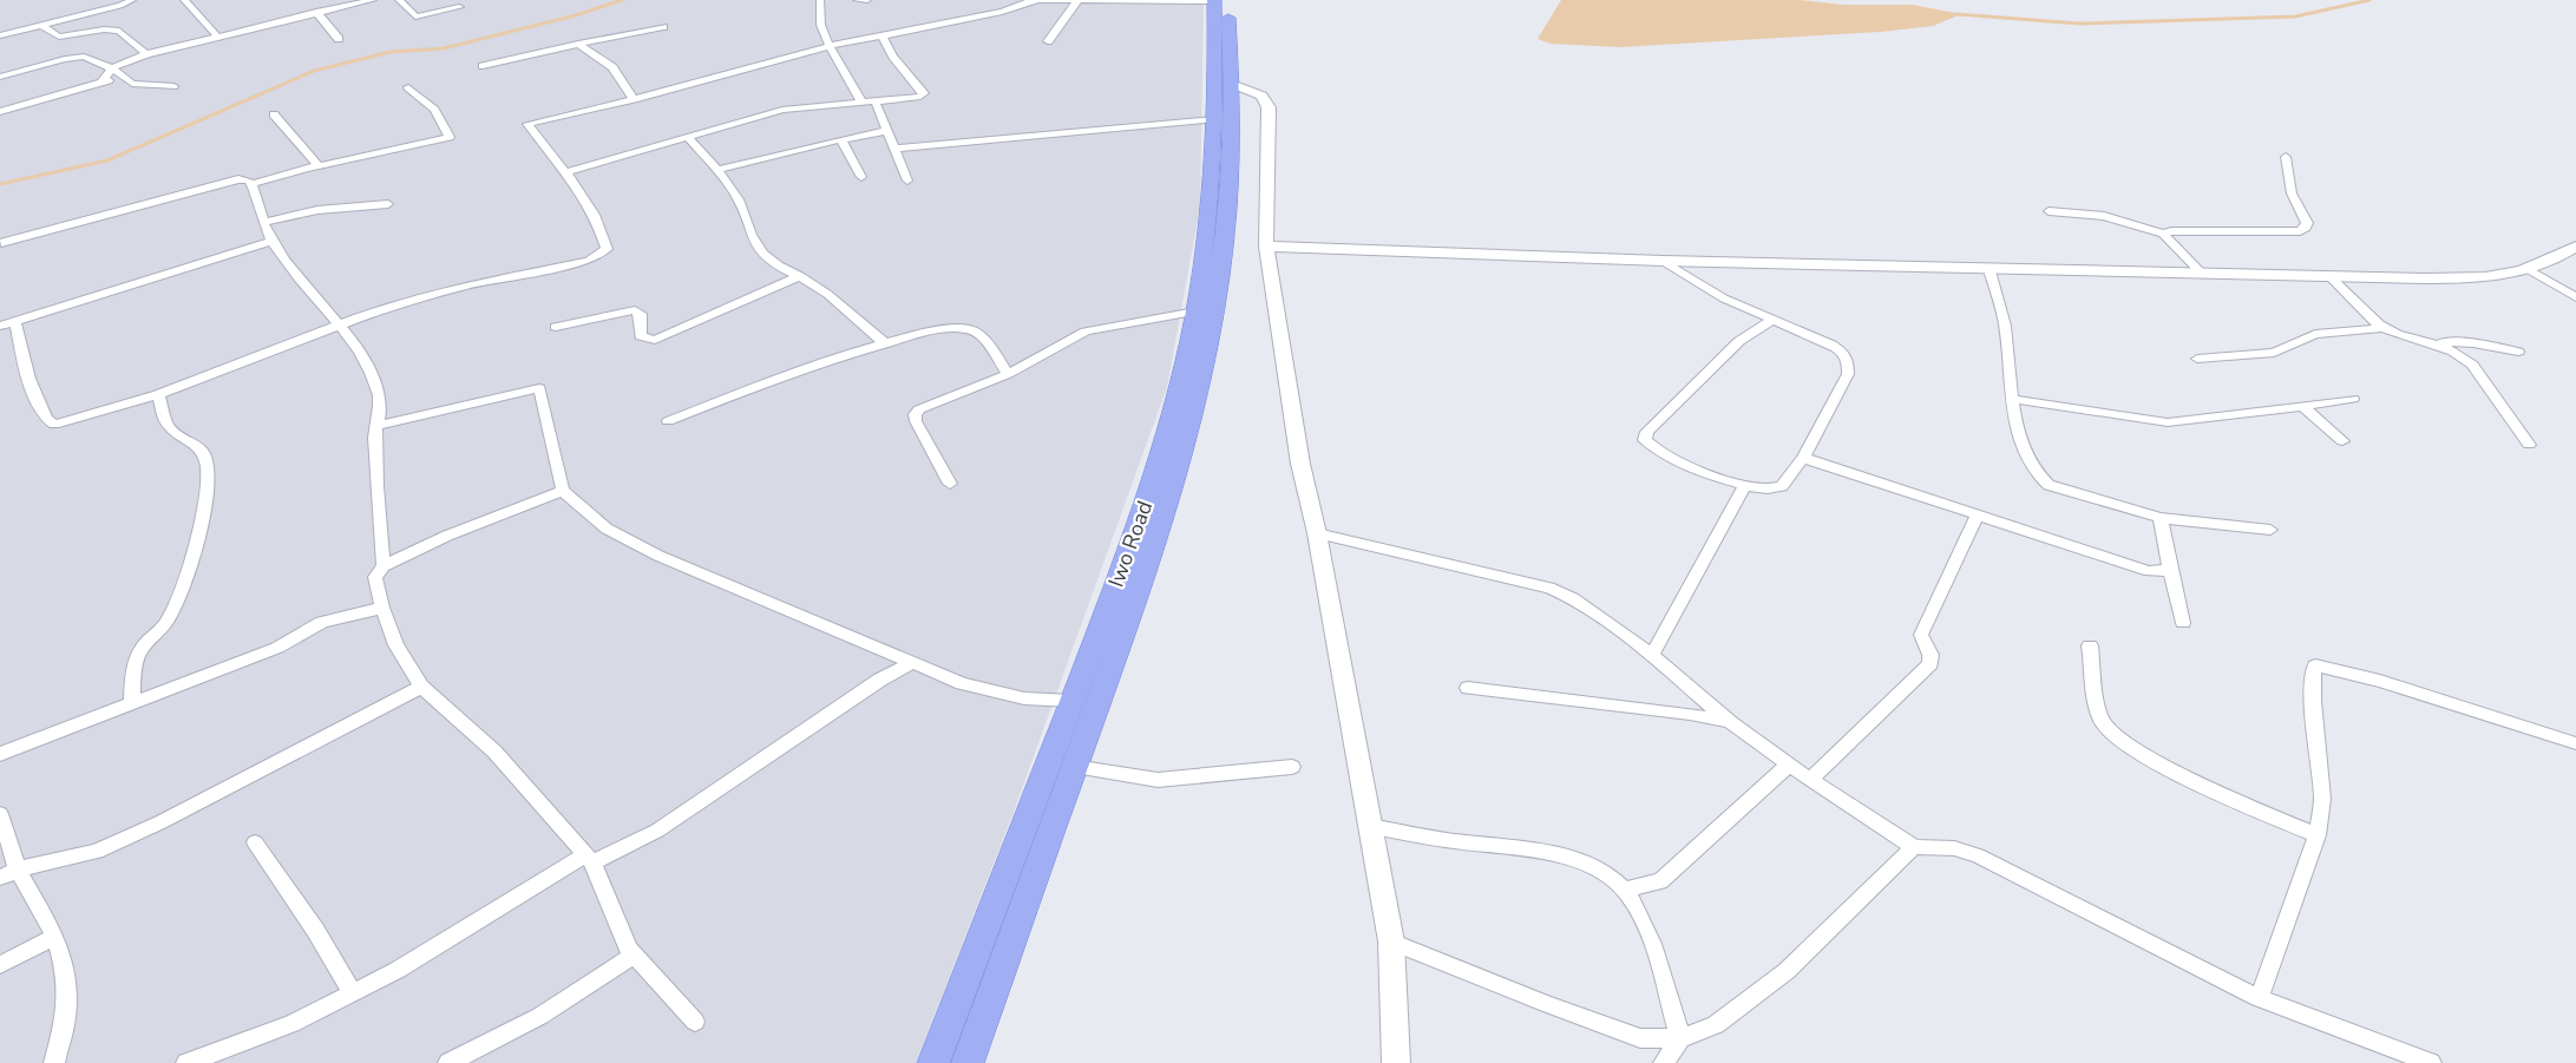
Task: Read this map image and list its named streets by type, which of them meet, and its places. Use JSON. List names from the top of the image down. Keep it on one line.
{"streets":{"main road":["Iwo Road"]}}
